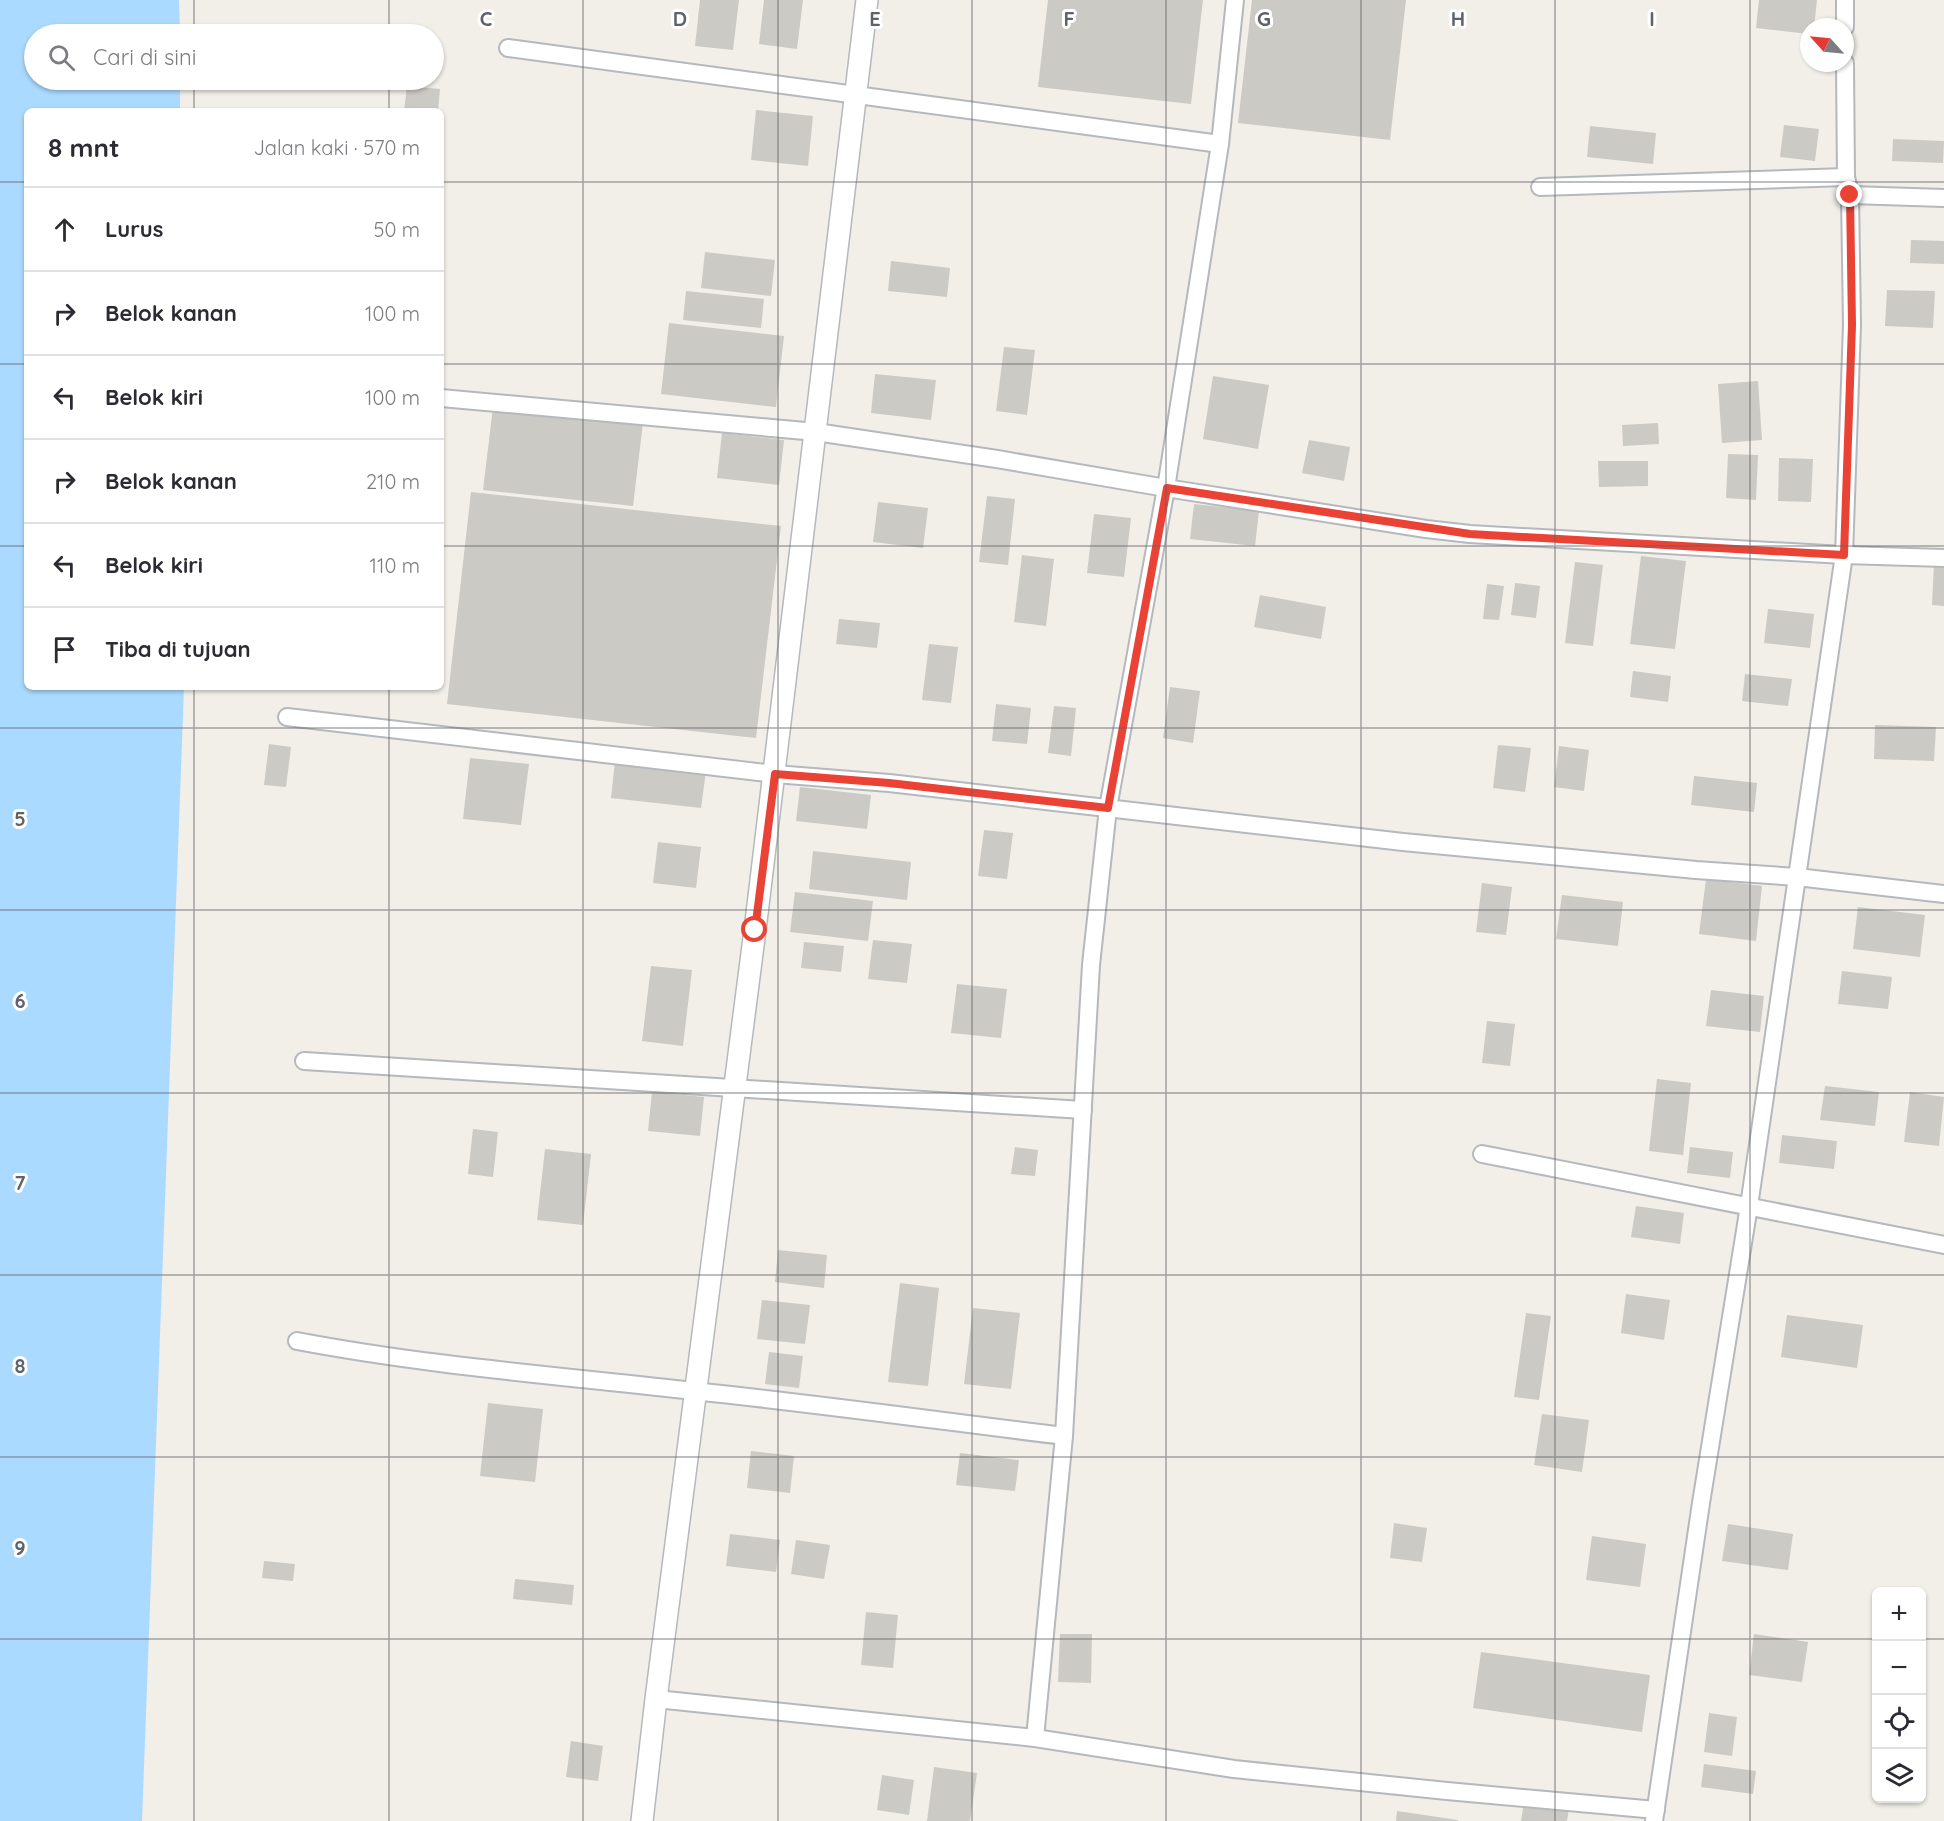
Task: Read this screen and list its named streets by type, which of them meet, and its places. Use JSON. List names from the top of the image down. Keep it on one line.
{"north":"top left","page":{"search":"Cari di sini","heading":["8 mnt","Jalan kaki · 570 m"],"list":[["Lurus","50 m"],["Belok kanan","100 m"],["Belok kiri","100 m"],["Belok kanan","210 m"],["Belok kiri","110 m"],"Tiba di tujuan"],"map_buttons":["+","−"]},"grid":{"columns":["C","D","E","F","G","H","I"],"rows":["5","6","7","8","9"]}}
